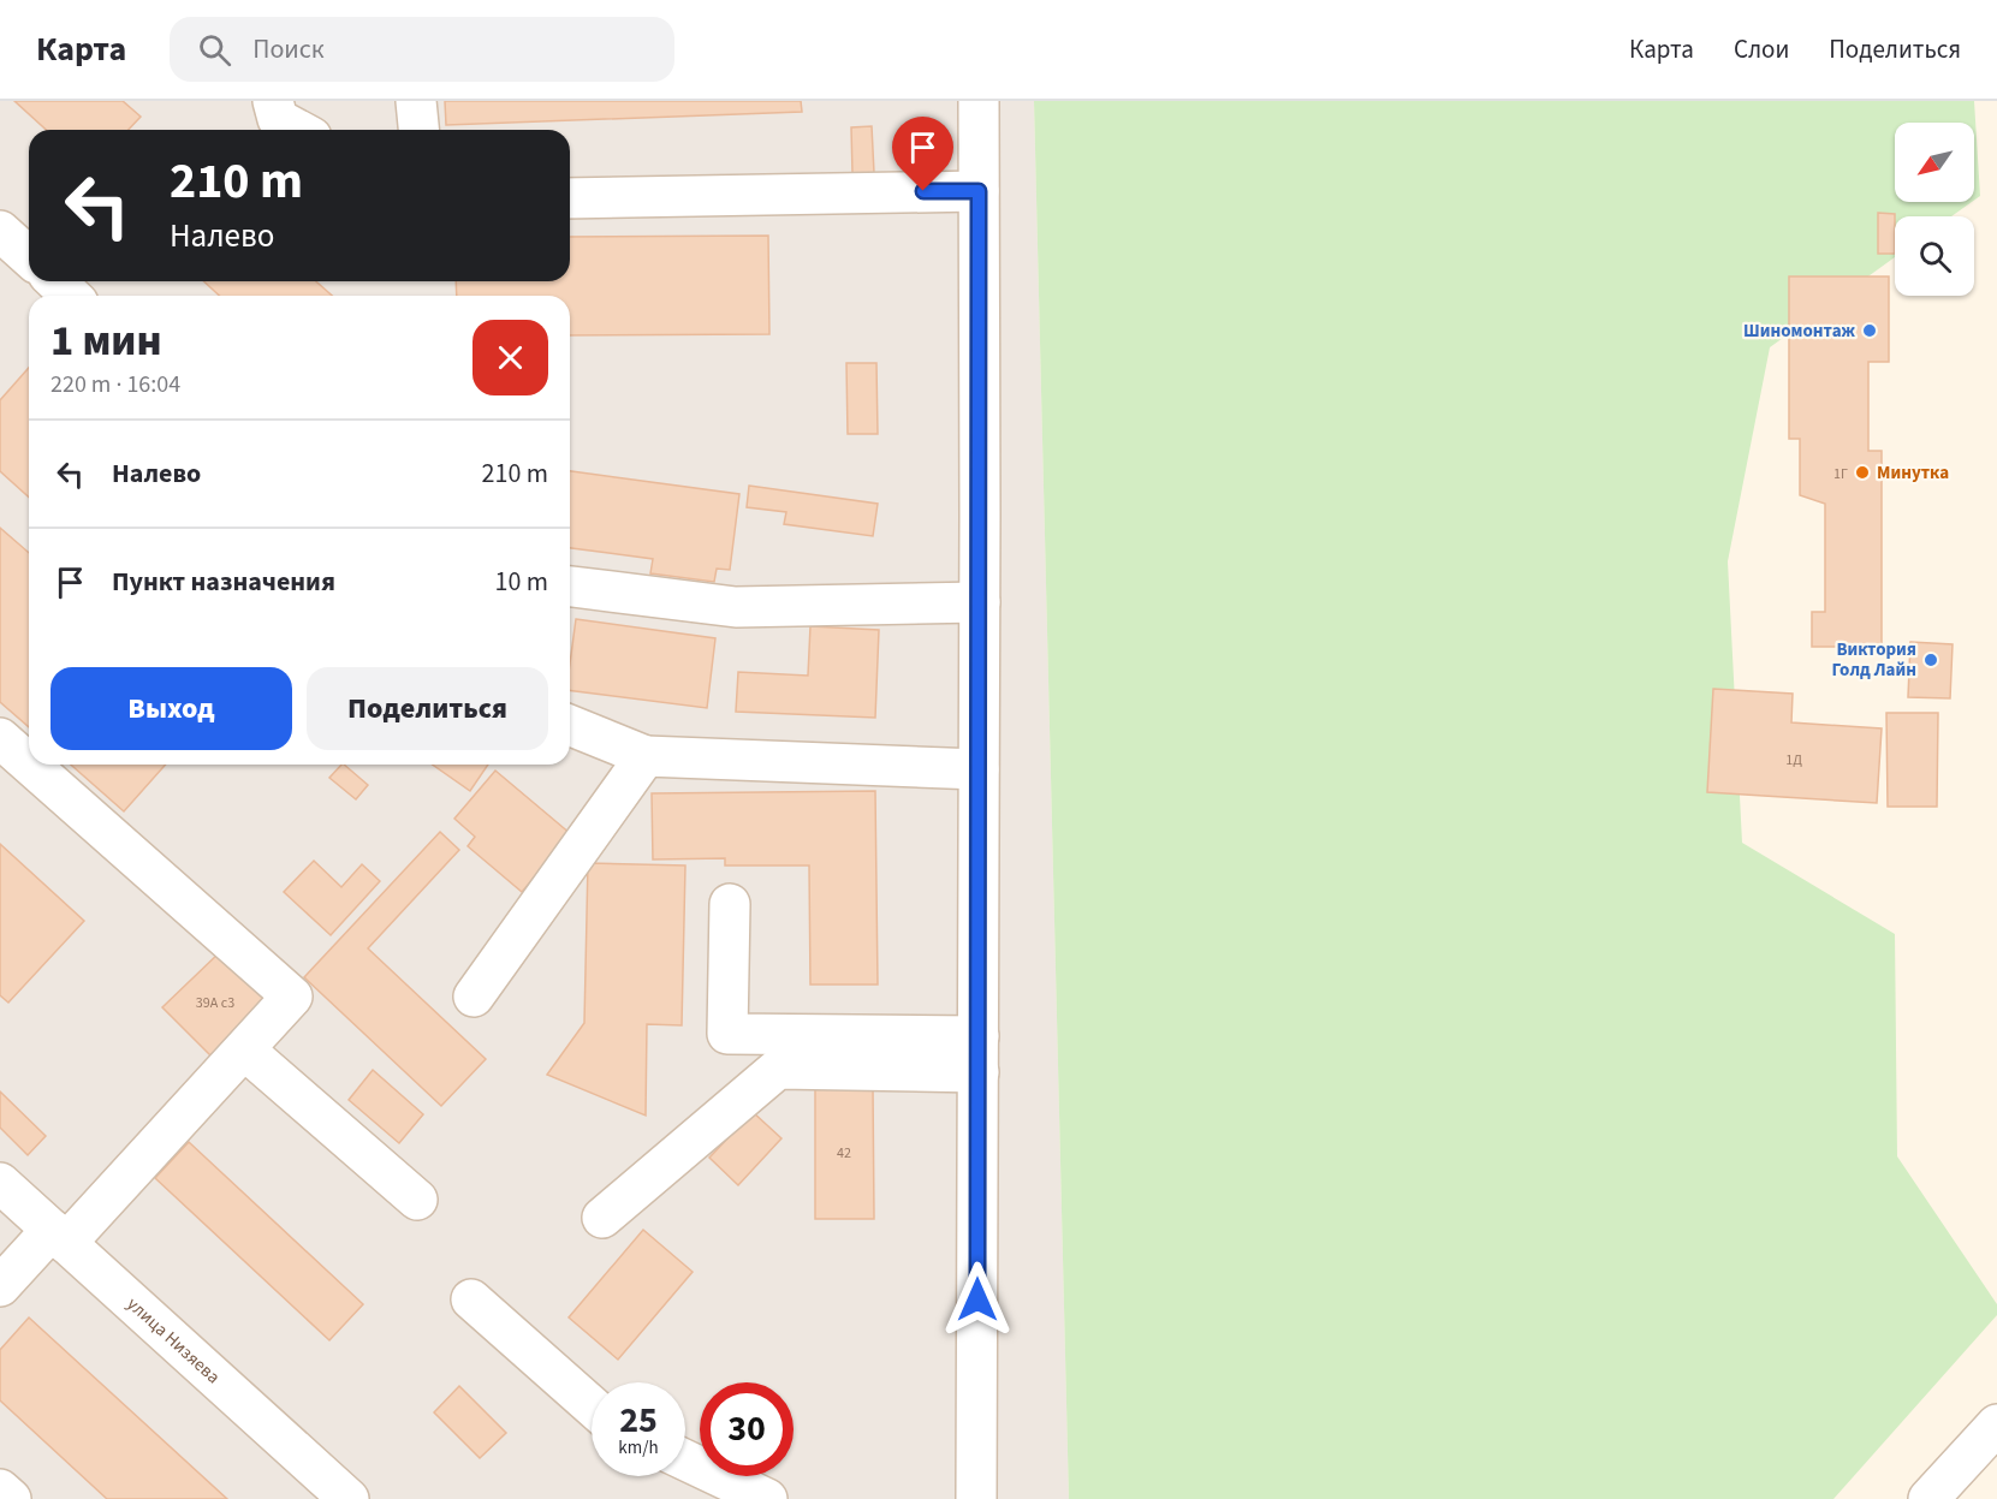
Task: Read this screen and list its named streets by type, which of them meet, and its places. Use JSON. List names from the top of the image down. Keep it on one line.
{"streets":{"street":["улица Низяева"]},"places":["Шиномонтаж","Минутка","Виктория Голд Лайн"],"house_numbers":["1Г","1Д","39А с3","42"],"north":"bottom left","page":{"header":"Карта","search":"Поиск","nav":["Карта","Слои","Поделиться"],"turn":["210 m","Налево"],"heading":["1 мин","220 m · 16:04"],"list":[{"name":"Налево","value":"210 m"},{"name":"Пункт назначения","value":"10 m"}],"buttons":["Выход","Поделиться"],"speed":"25 km/h","limit":"30"}}
